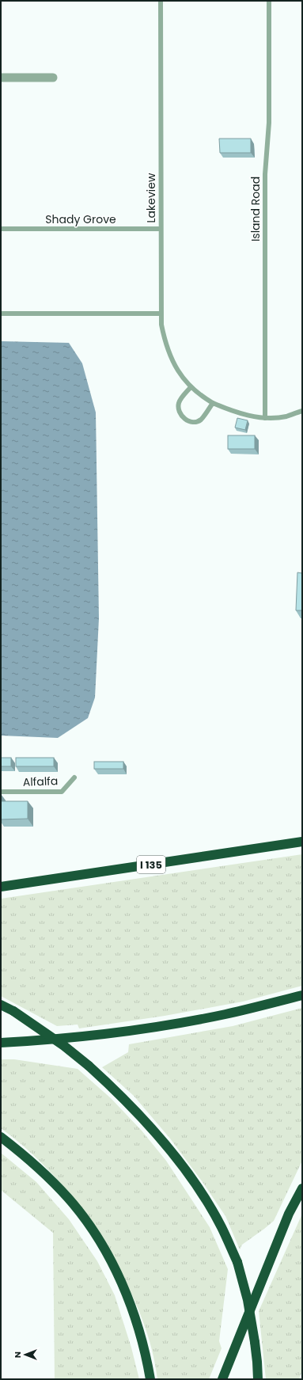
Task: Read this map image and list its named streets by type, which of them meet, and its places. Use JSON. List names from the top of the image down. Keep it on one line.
{"streets":{"highway":["I 135"],"lane":["Lakeview","Island Road","Shady Grove","Alfalfa"]},"crossings":[["Lakeview","Island Road"],["Lakeview","Shady Grove"]],"north":"left"}
